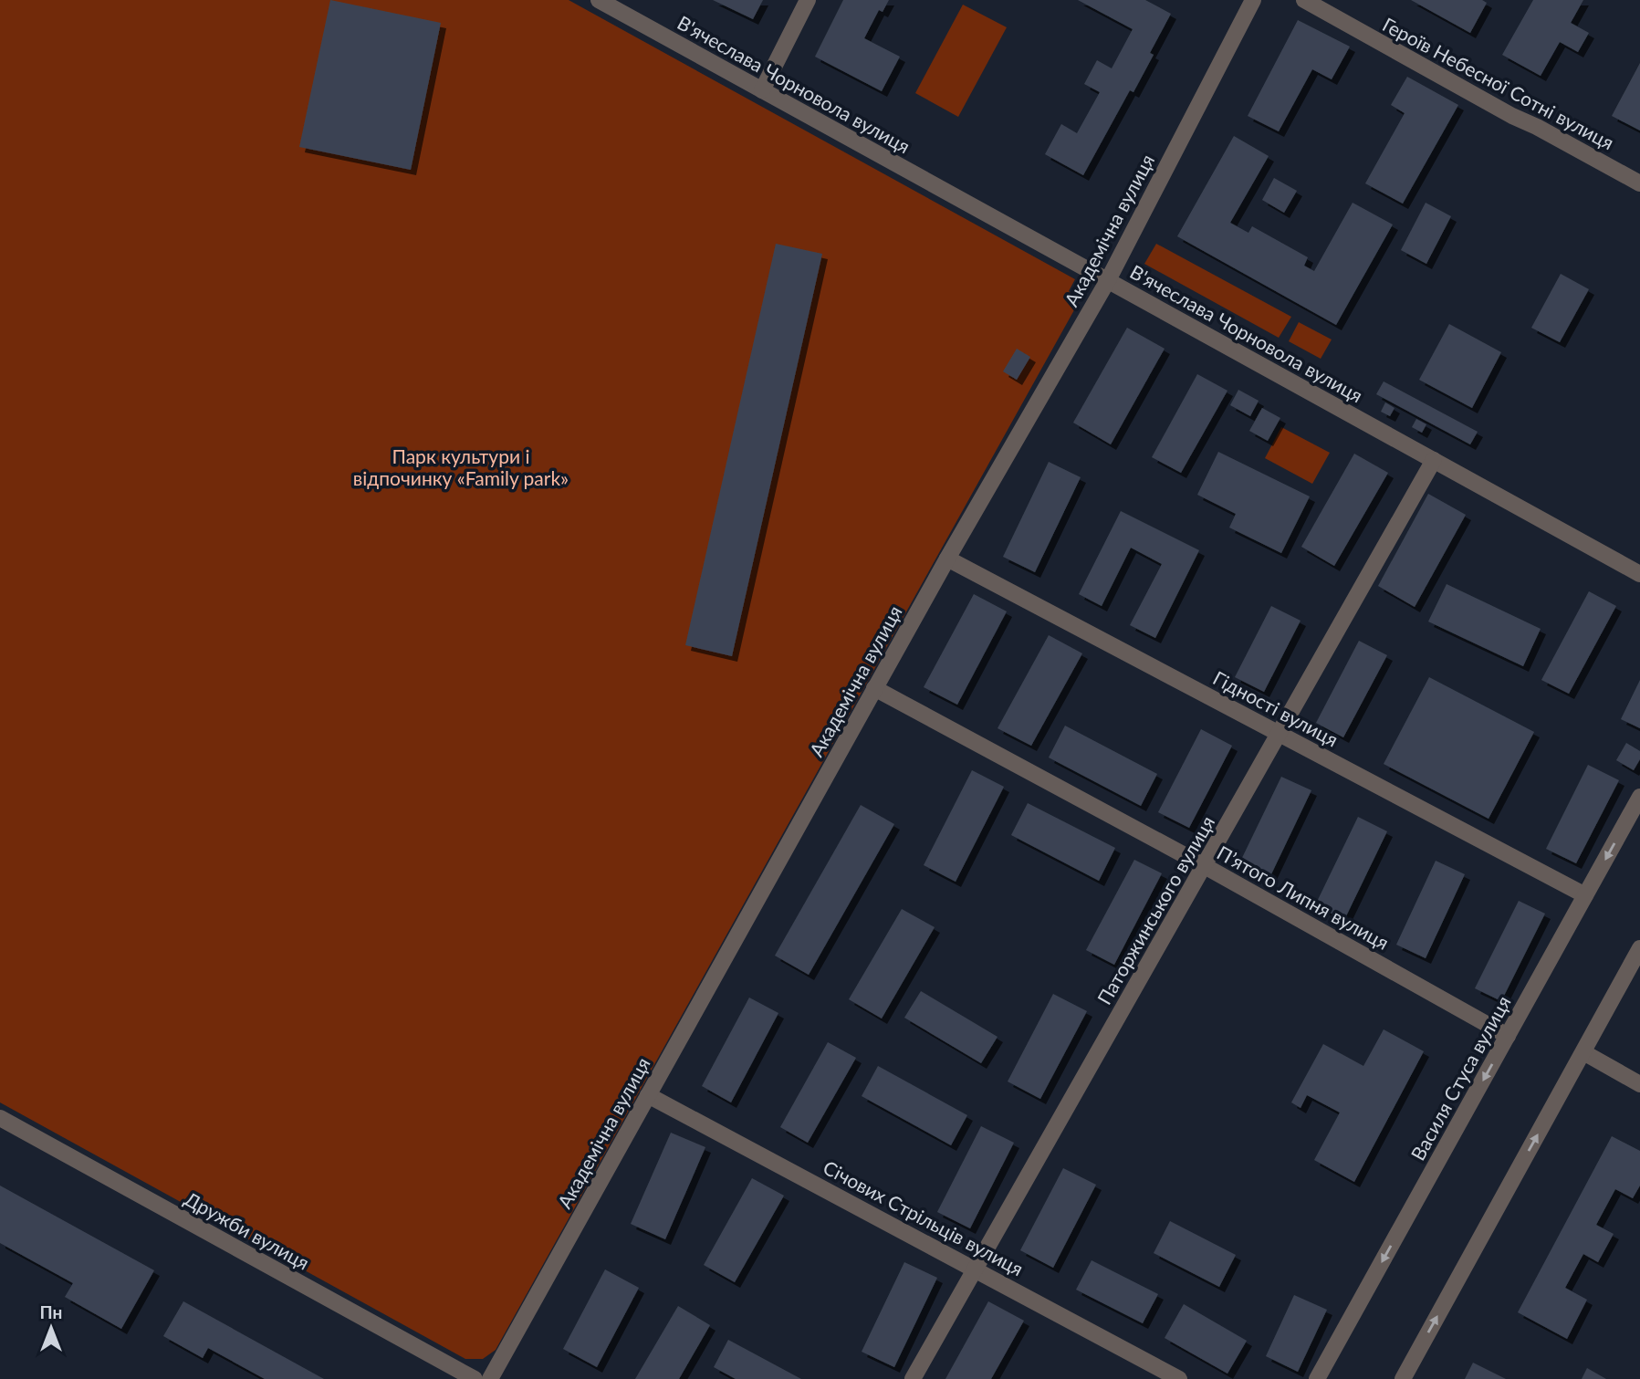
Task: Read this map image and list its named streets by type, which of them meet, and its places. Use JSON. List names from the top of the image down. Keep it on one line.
{"streets":{"street":["Героїв Небесної Сотні вулиця","В'ячеслава Чорновола вулиця","Академічна вулиця","Гідності вулиця","П’ятого Липня вулиця","Паторжинського вулиця","Василя Стуса вулиця","Січових Стрільців вулиця","Дружби вулиця"]},"crossings":[["В'ячеслава Чорновола вулиця","Академічна вулиця"],["В'ячеслава Чорновола вулиця","Паторжинського вулиця"],["Академічна вулиця","Гідності вулиця"],["Академічна вулиця","П’ятого Липня вулиця"],["Академічна вулиця","Січових Стрільців вулиця"],["Гідності вулиця","Паторжинського вулиця"],["Гідності вулиця","Василя Стуса вулиця"],["П’ятого Липня вулиця","Паторжинського вулиця"],["П’ятого Липня вулиця","Василя Стуса вулиця"],["Паторжинського вулиця","Січових Стрільців вулиця"]],"parks":["Парк культури і відпочинку «Family park»"],"north":"top"}
